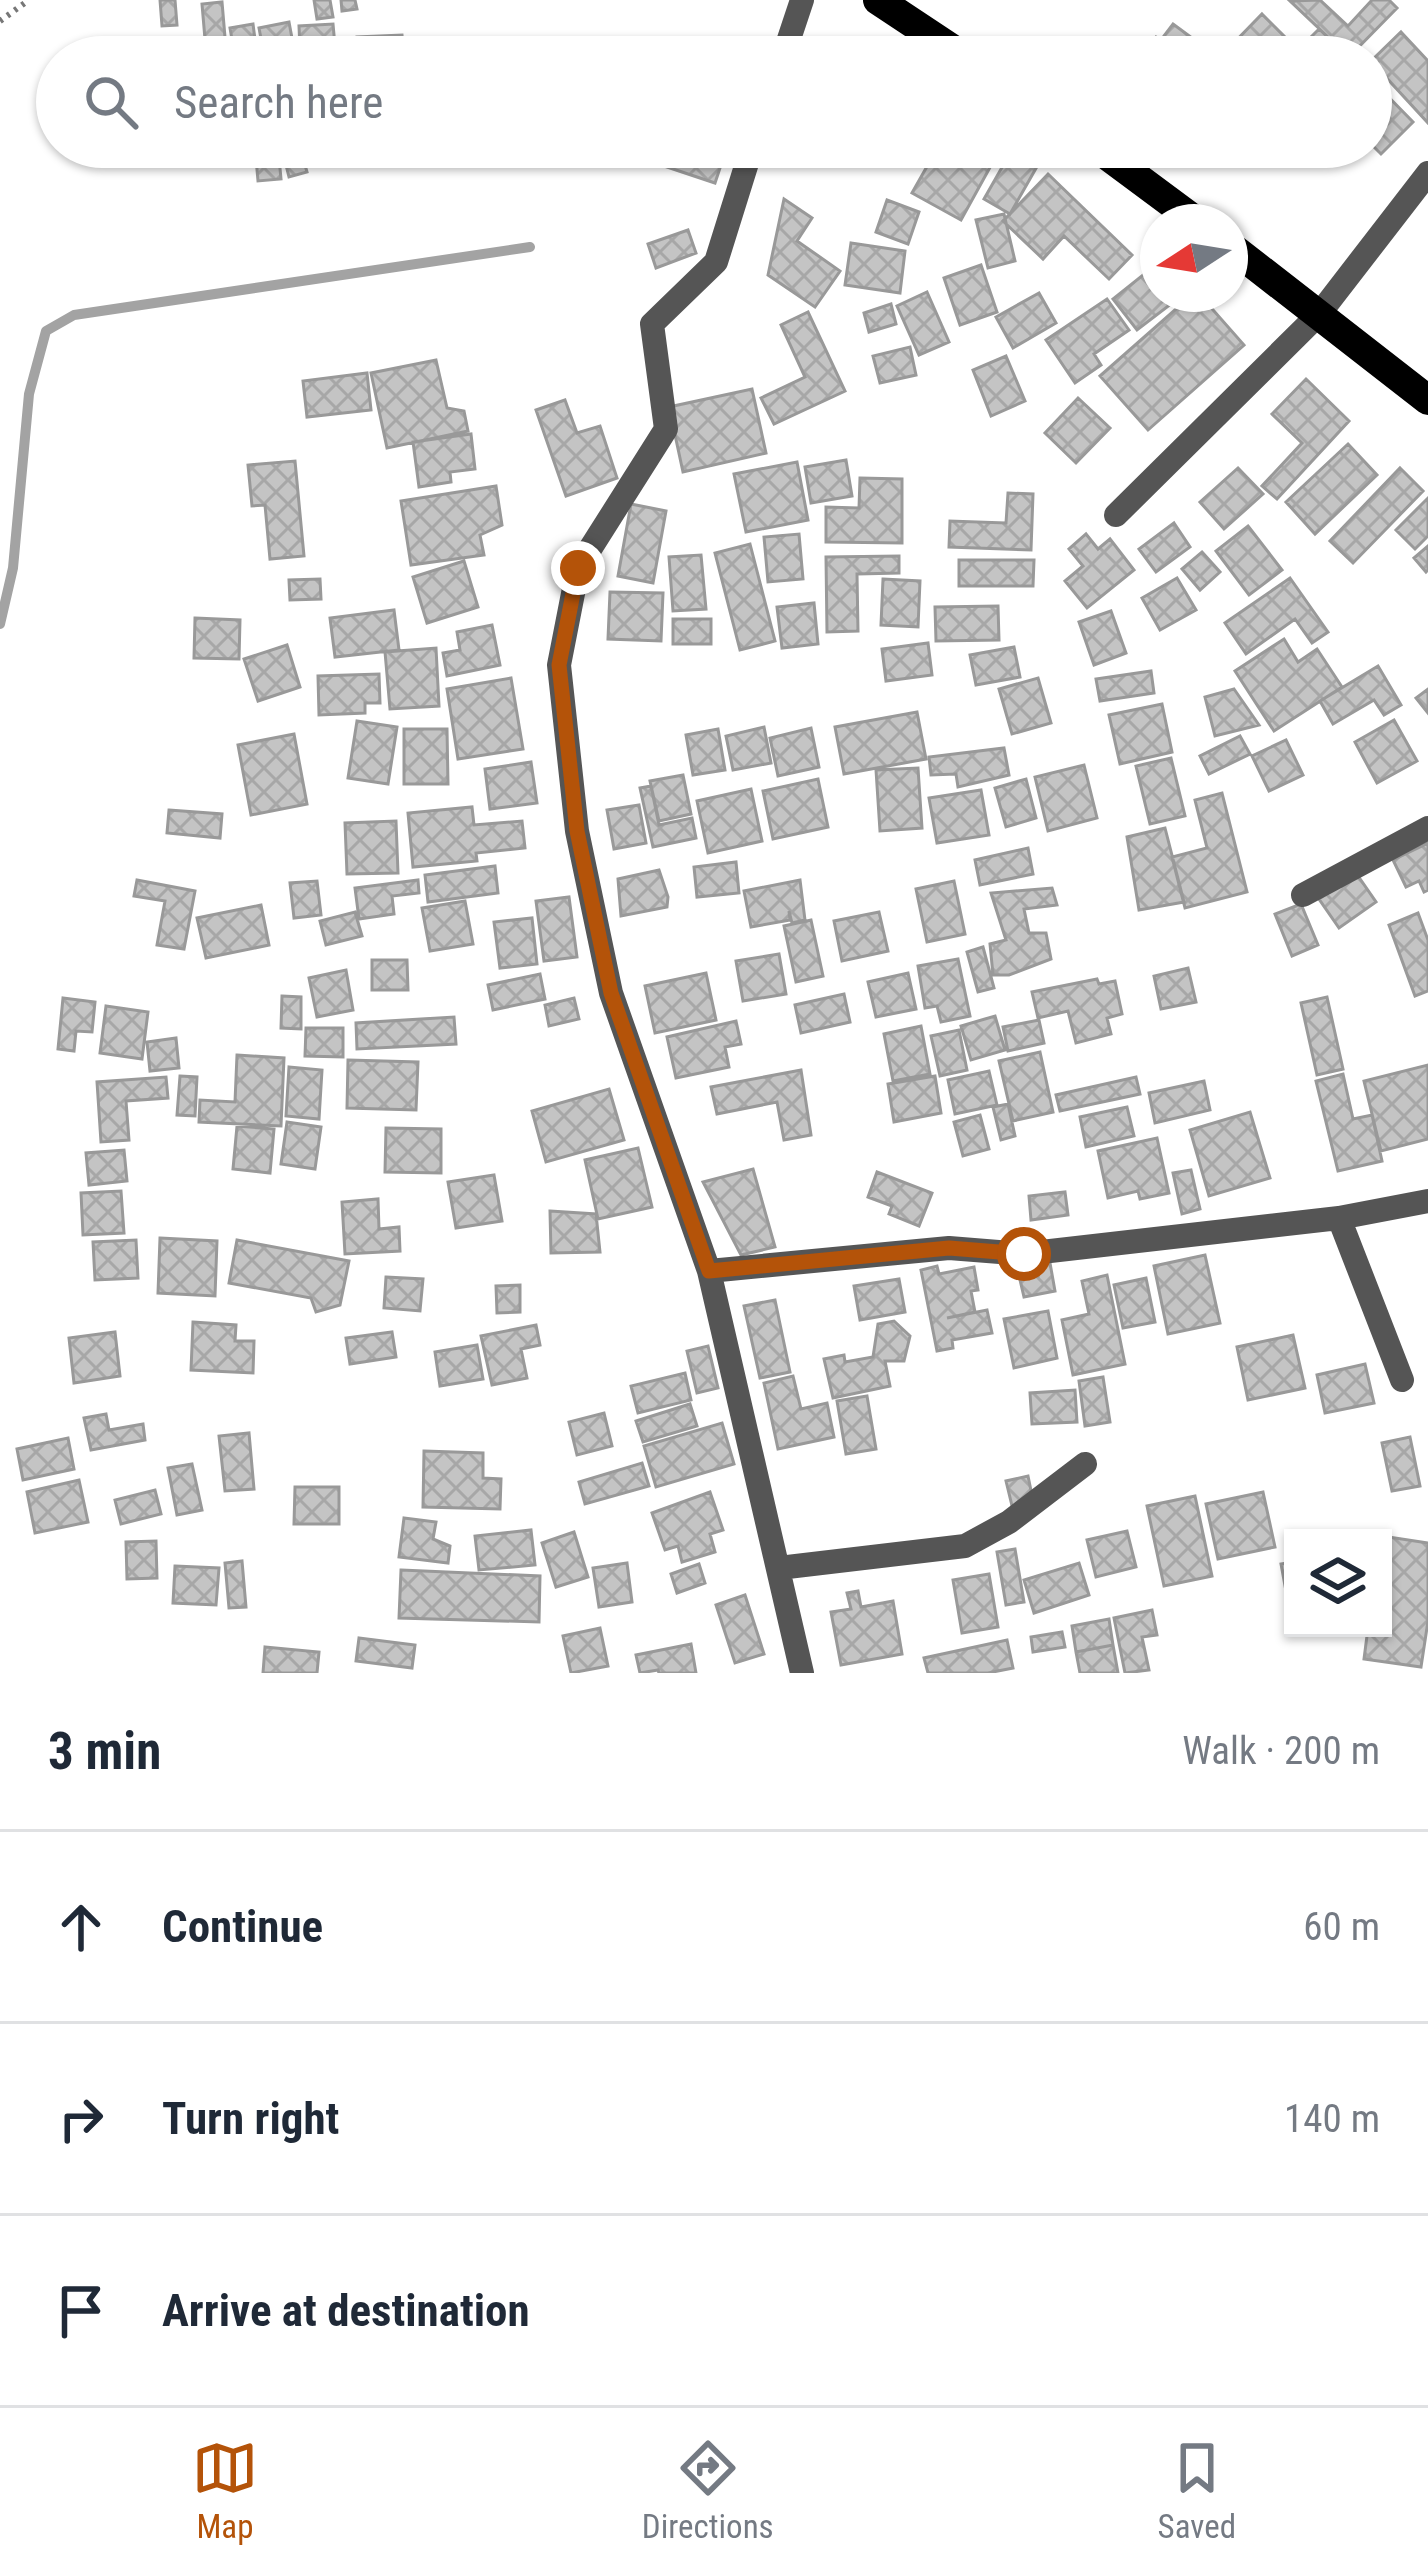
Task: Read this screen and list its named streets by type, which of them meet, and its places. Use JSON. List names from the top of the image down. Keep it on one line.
{"north":"left","page":{"search":"Search here","heading":["3 min","Walk · 200 m"],"list":[["Continue","60 m"],["Turn right","140 m"],"Arrive at destination"],"nav":["Map","Directions","Saved"]}}
